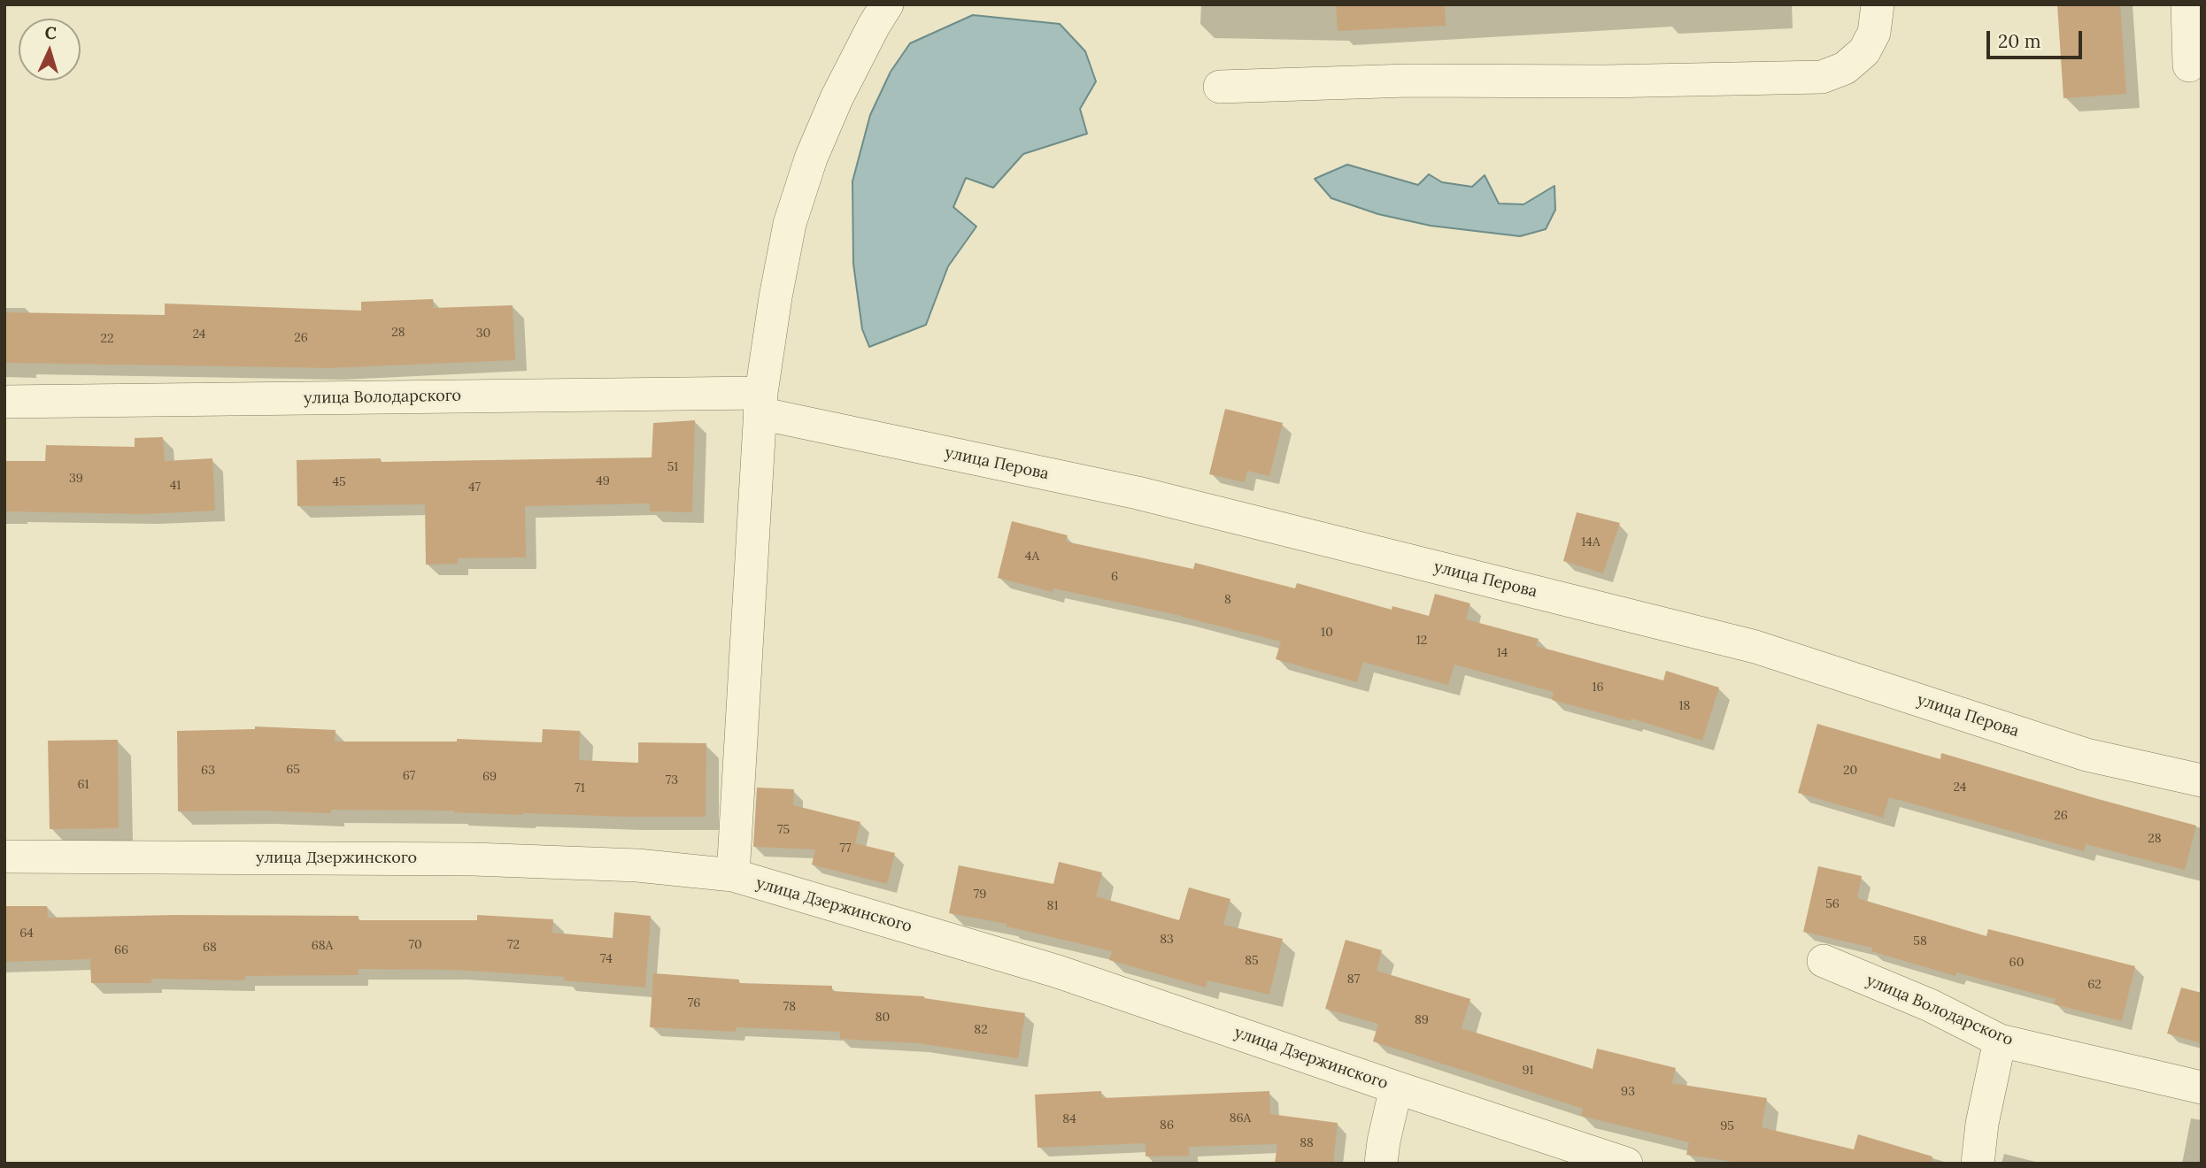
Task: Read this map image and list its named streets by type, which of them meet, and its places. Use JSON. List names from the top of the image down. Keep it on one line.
{"streets":{"street":["улица Володарского","улица Перова","улица Дзержинского"]},"crossings":[["улица Володарского","улица Перова"]],"house_numbers":["28","30","24","26","22","51","39","49","45","41","47","14А","4А","6","8","10","12","14","16","18","65","63","20","67","69","73","61","24","71","26","75","28","77","79","56","81","64","83","58","70","72","68А","68","66","74","85","60","87","62","76","78","80","89","82","91","93","86А","84","86","95","88"],"scale_bar":"20 m","north":"top"}
